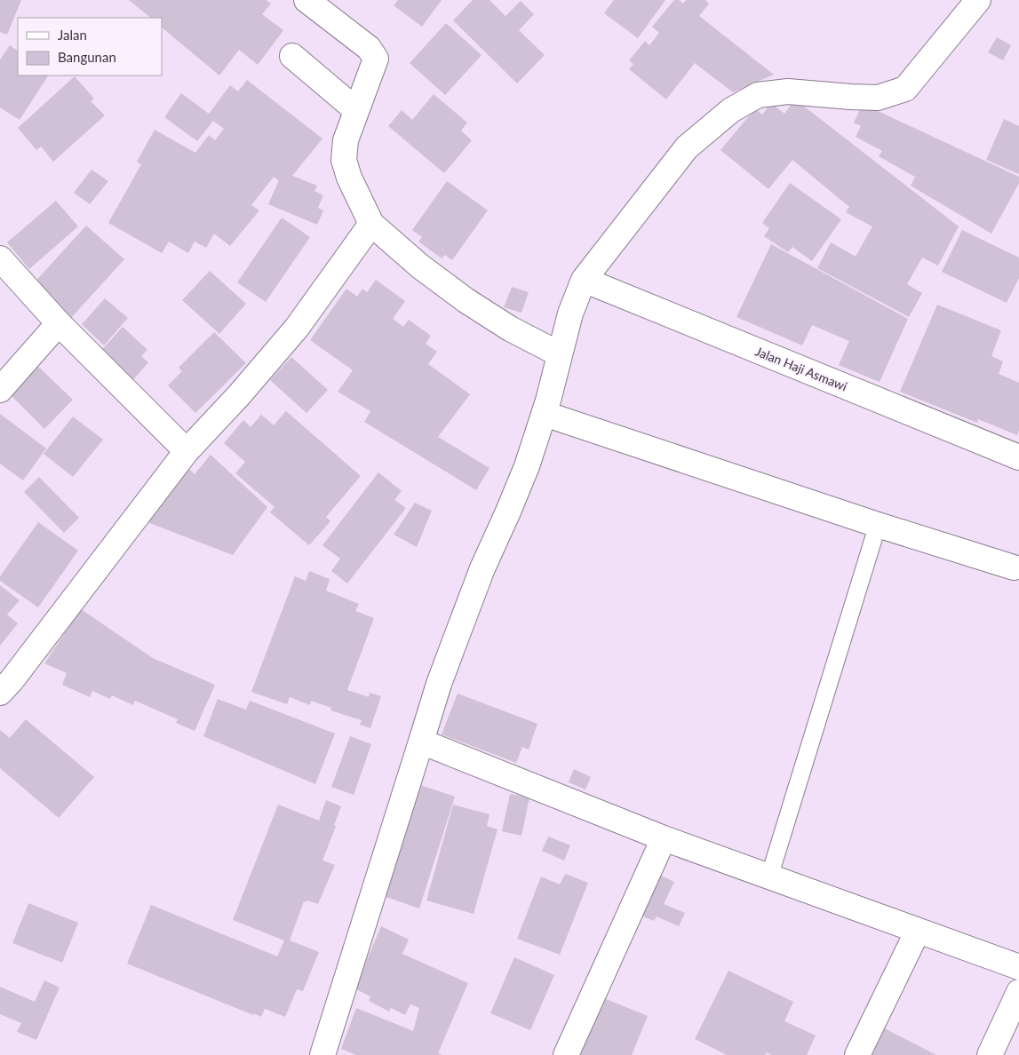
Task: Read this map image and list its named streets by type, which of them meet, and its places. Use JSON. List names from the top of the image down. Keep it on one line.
{"streets":{"street":["Jalan Haji Asmawi"]},"legend":["Jalan","Bangunan"]}
